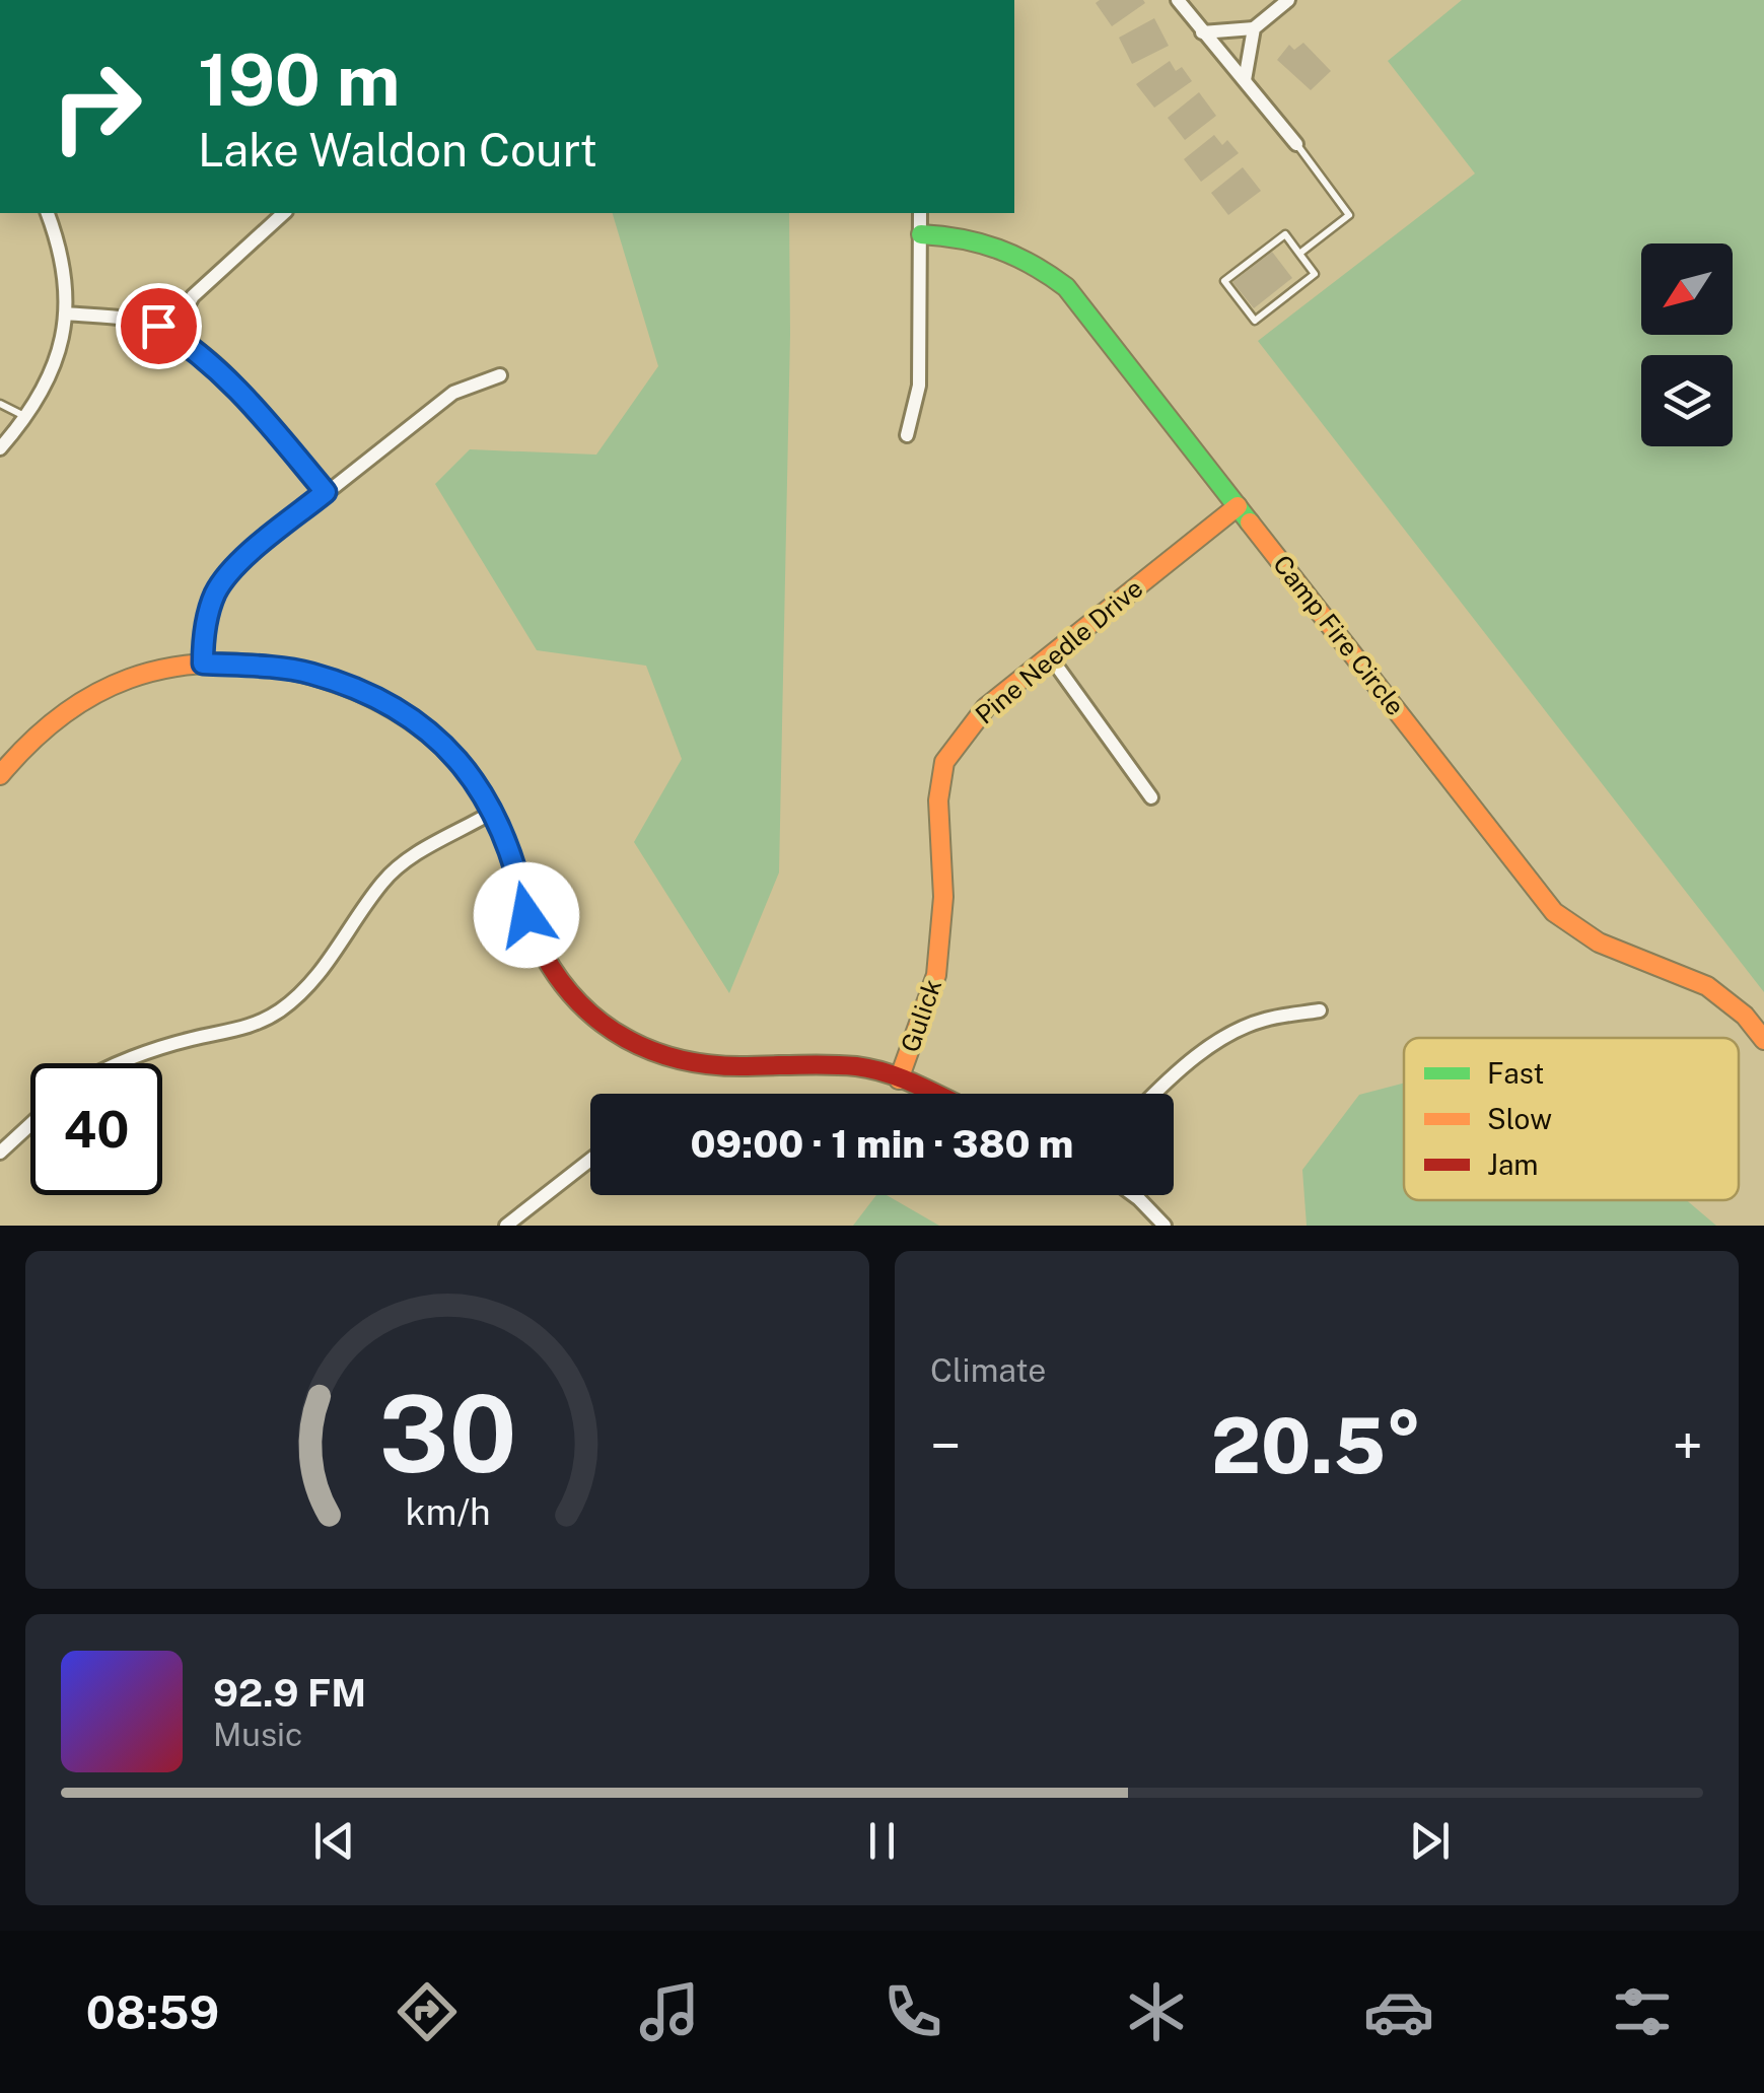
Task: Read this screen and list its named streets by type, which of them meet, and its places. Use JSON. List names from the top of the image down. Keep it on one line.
{"streets":{"street":["Camp Fire Circle","Pine Needle Drive","Gulick"]},"crossings":[["Camp Fire Circle","Pine Needle Drive"],["Pine Needle Drive","Gulick"]],"legend":["Fast","Slow","Jam"],"north":"bottom left","page":{"turn":["190 m","Lake Waldon Court"],"limit":"40","trip":"09:00 · 1 min · 380 m","tile":"Climate","heat":["−","20.5°","+"],"song":["92.9 FM","Music"],"tabs":"08:59","gauge":["30","km/h"]}}
